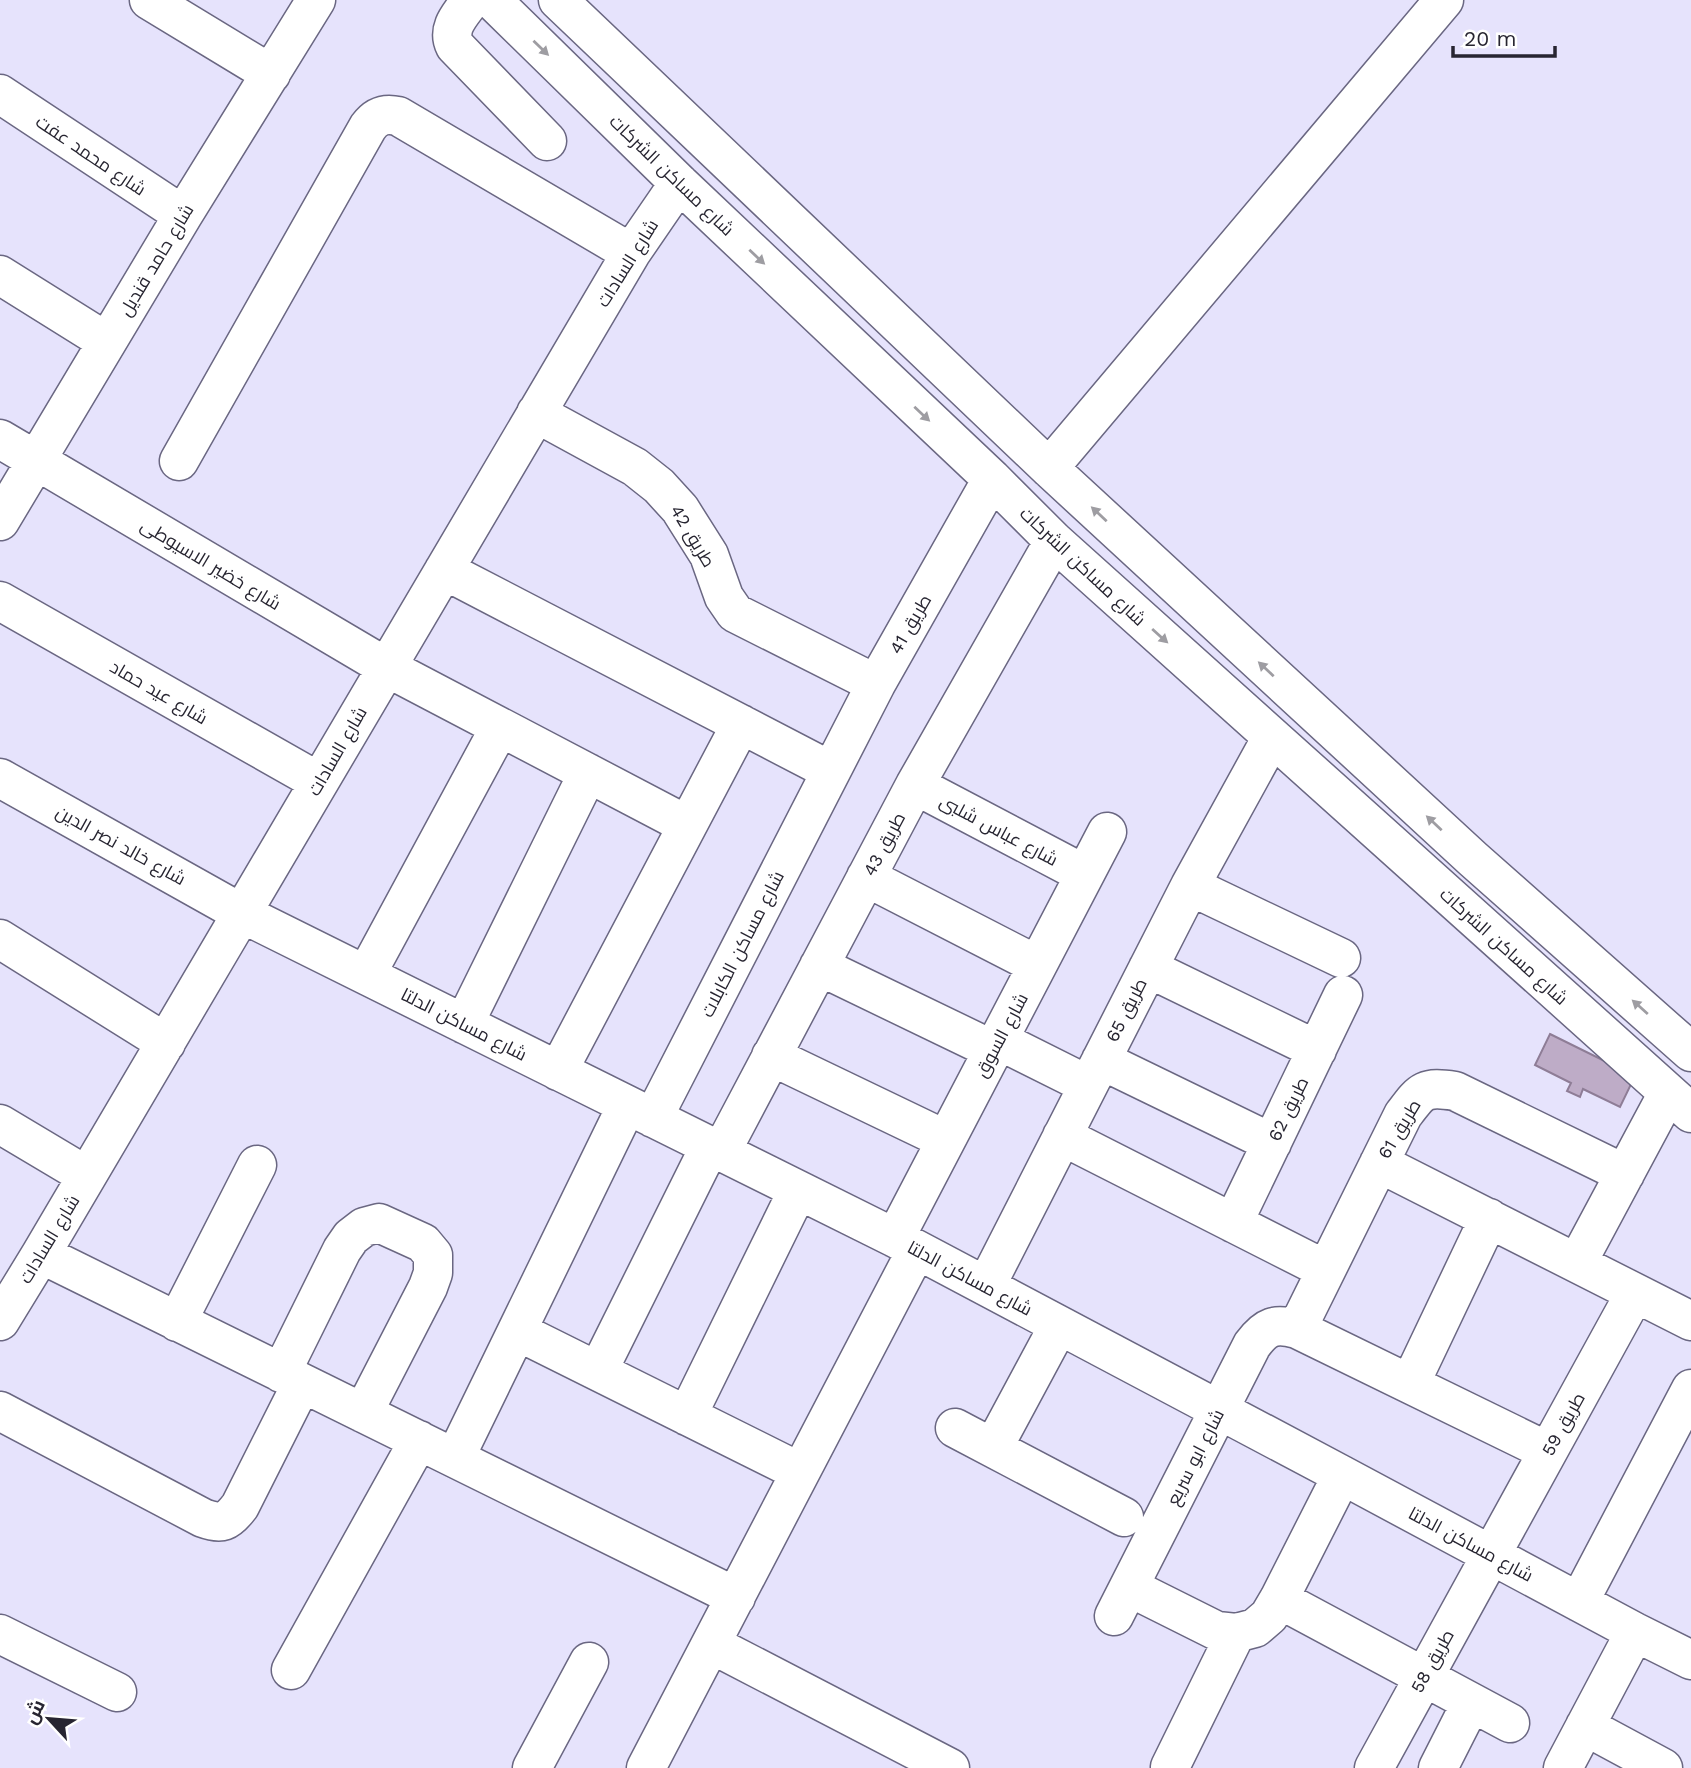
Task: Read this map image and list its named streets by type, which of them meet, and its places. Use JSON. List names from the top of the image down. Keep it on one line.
{"streets":{"street":["شارع محمد عفت","شارع مساكن الشركات","شارع حامد قنديل","شارع السادات","طريق 42","شارع خضير الاسيوطى","طريق 41","شارع عيد حماد","شارع عباس شلبى","طريق 43","شارع خالد نصر الدين","شارع مساكن الكابلات","طريق 65","شارع مساكن الدلتا","شارع السوق","طريق 62","طريق 61","طريق 59","شارع ابو سريع","طريق 58"]},"crossings":[["شارع محمد عفت","شارع حامد قنديل"],["شارع مساكن الشركات","شارع السادات"],["شارع مساكن الشركات","طريق 41"],["شارع مساكن الشركات","طريق 43"],["شارع مساكن الشركات","طريق 65"],["شارع حامد قنديل","شارع خضير الاسيوطى"],["شارع السادات","طريق 42"],["شارع السادات","شارع خضير الاسيوطى"],["شارع السادات","شارع عيد حماد"],["شارع السادات","شارع خالد نصر الدين"],["شارع السادات","شارع مساكن الدلتا"],["طريق 42","طريق 41"],["طريق 41","شارع مساكن الكابلات"],["شارع عباس شلبى","طريق 43"],["شارع عباس شلبى","شارع السوق"],["طريق 43","شارع مساكن الدلتا"],["شارع خالد نصر الدين","شارع مساكن الدلتا"],["شارع مساكن الكابلات","شارع مساكن الدلتا"],["طريق 65","شارع مساكن الدلتا"],["طريق 65","طريق 62"],["شارع مساكن الدلتا","شارع السوق"],["شارع مساكن الدلتا","طريق 59"],["شارع مساكن الدلتا","شارع ابو سريع"],["شارع مساكن الدلتا","طريق 58"],["طريق 61","شارع ابو سريع"],["طريق 59","طريق 58"]],"scale_bar":"20 m","north":"top left"}
